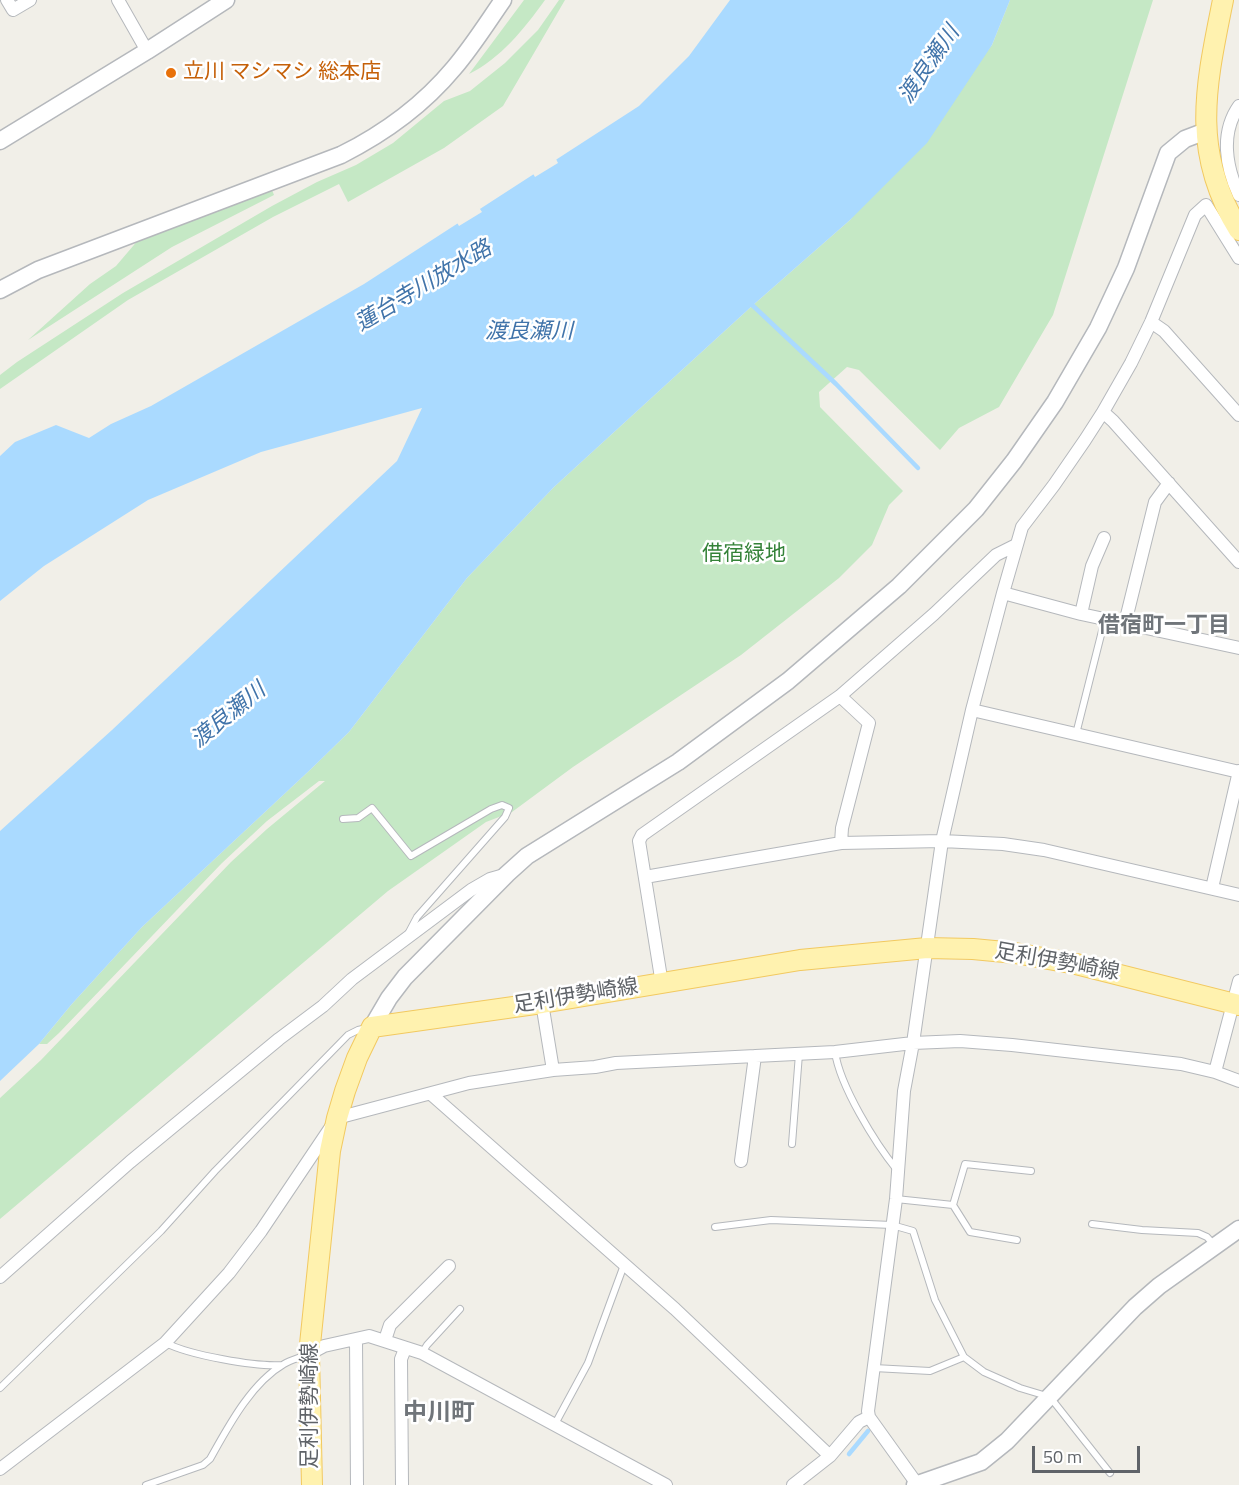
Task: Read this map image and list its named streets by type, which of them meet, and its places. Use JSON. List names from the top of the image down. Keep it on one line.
{"streets":{"main road":["足利伊勢崎線"]},"districts":["借宿町一丁目","中川町"],"water":["渡良瀬川","蓮台寺川放水路"],"parks":["借宿緑地"],"places":["立川 マシマシ 総本店"],"scale_bar":"50 m"}
